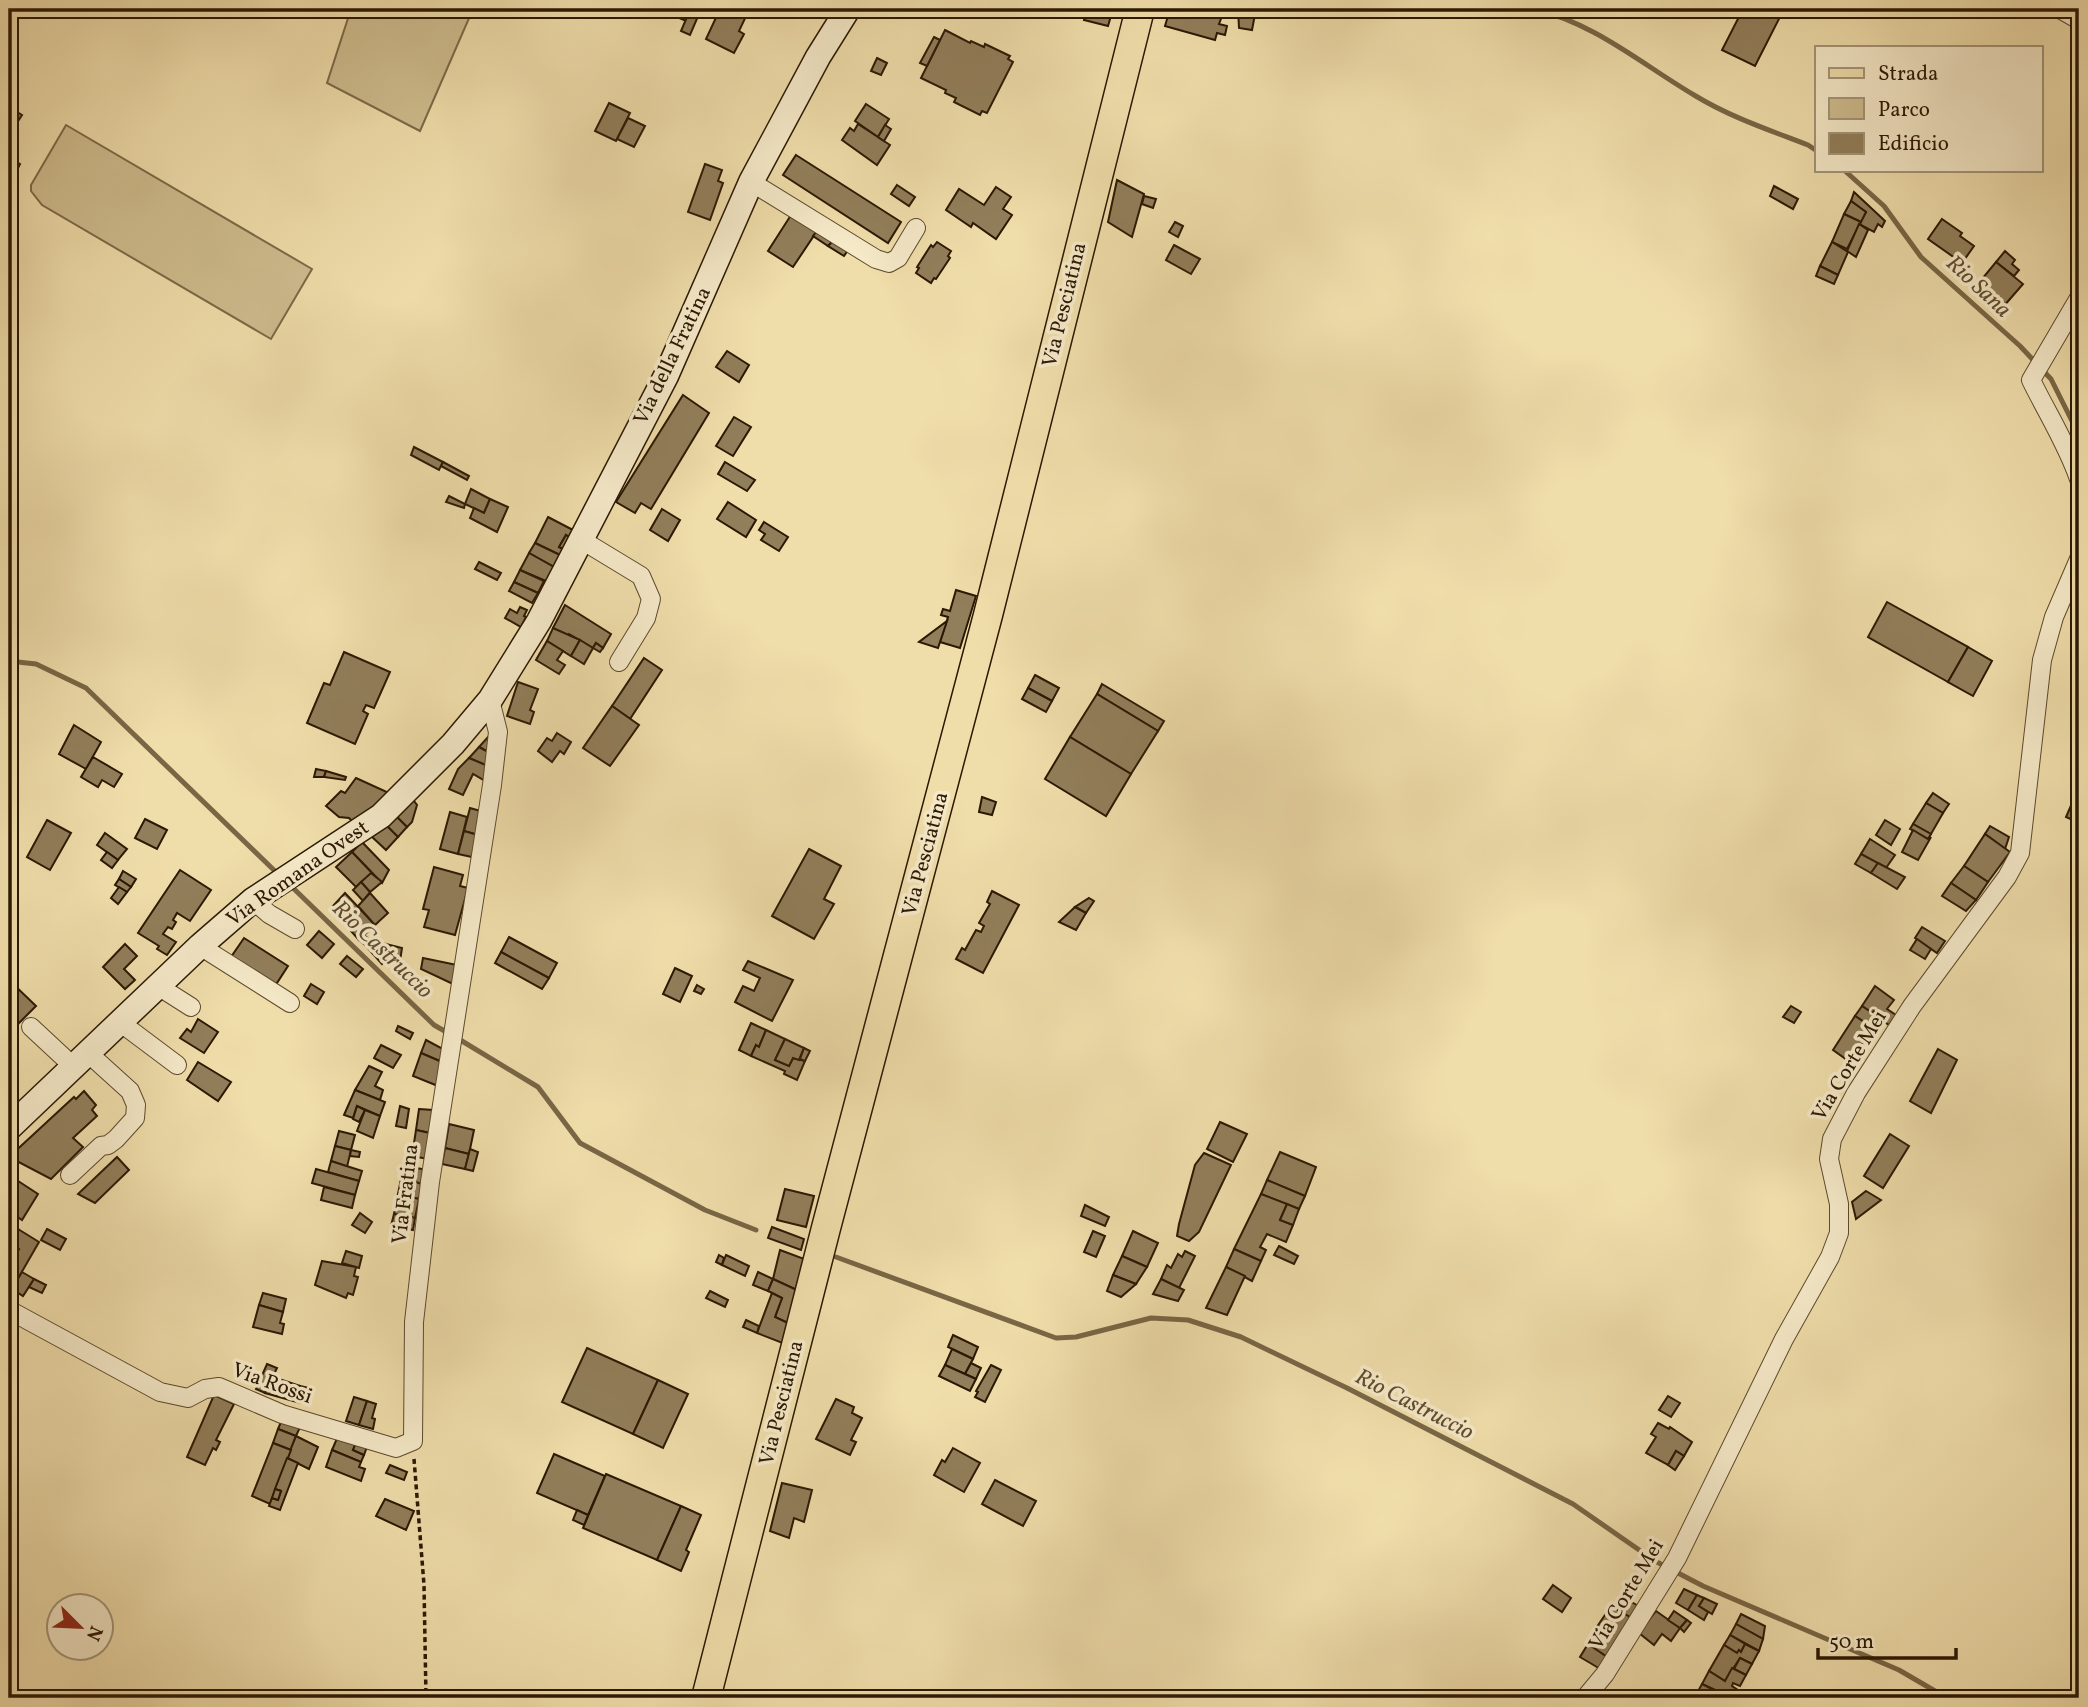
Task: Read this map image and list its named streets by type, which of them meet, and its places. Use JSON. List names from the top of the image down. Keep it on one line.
{"streets":{"main road":["Via Pesciatina"],"street":["Via della Fratina","Via Romana Ovest","Via Corte Mei","Via Fratina","Via Rossi"]},"crossings":[["Via della Fratina","Via Romana Ovest"],["Via della Fratina","Via Fratina"],["Via Romana Ovest","Via Fratina"],["Via Fratina","Via Rossi"]],"water":["Rio Sana","Rio Castruccio"],"legend":["Strada","Parco","Edificio"],"scale_bar":"50 m","north":"bottom right"}
